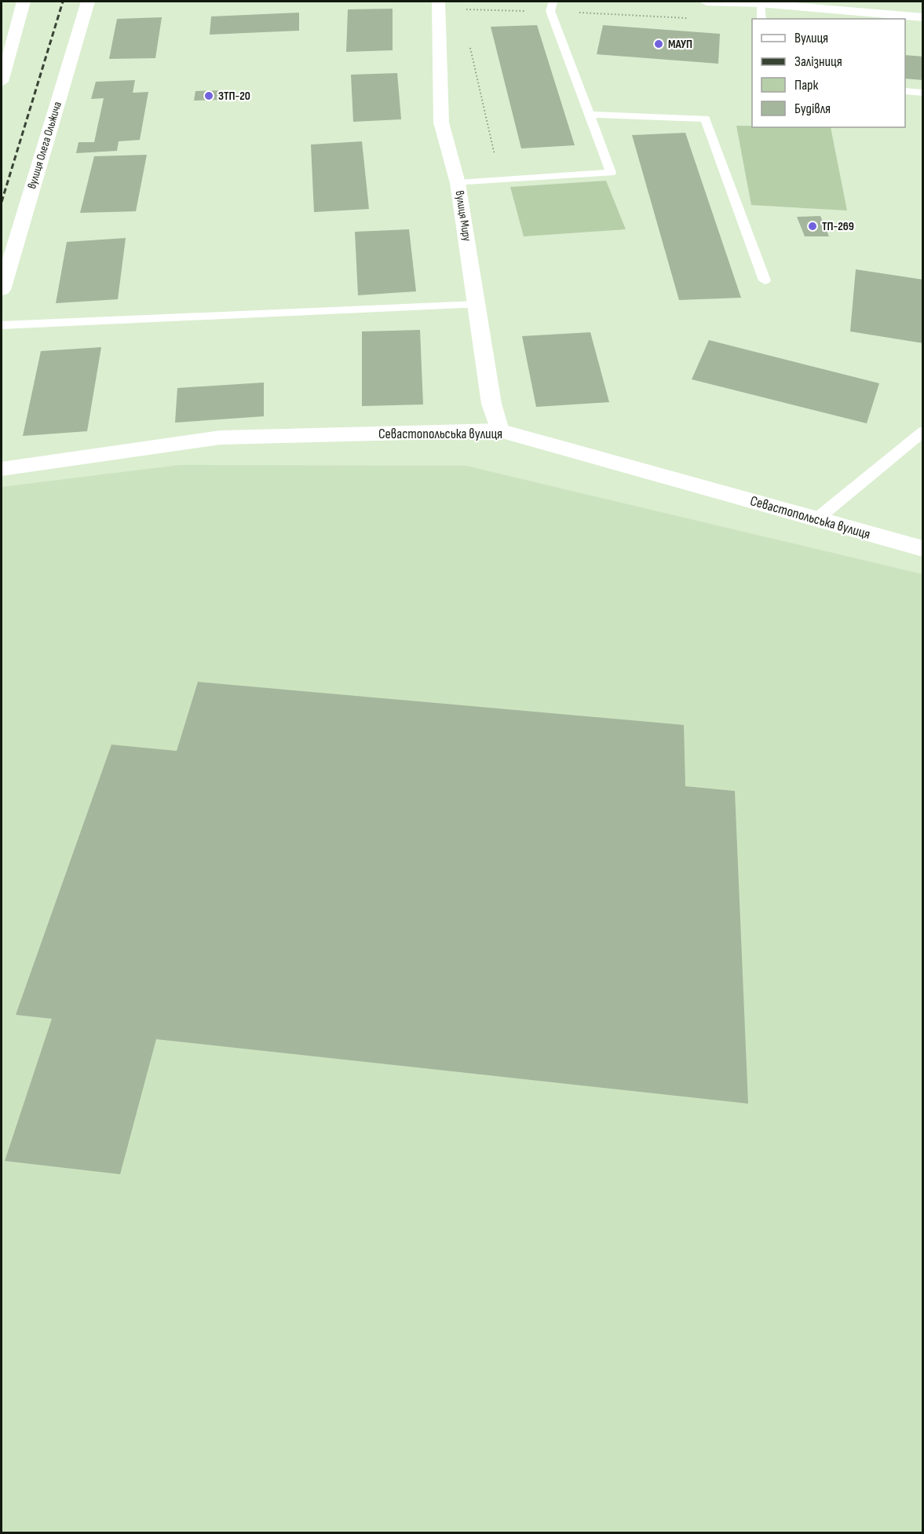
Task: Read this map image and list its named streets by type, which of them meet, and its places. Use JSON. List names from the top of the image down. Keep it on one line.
{"streets":{"street":["вулиця Олега Ольжича","вулиця Миру","Севастопольська вулиця"]},"crossings":[["вулиця Миру","Севастопольська вулиця"]],"places":["МАУП","ЗТП-20","ТП-269"],"legend":["Вулиця","Залізниця","Парк","Будівля"]}
